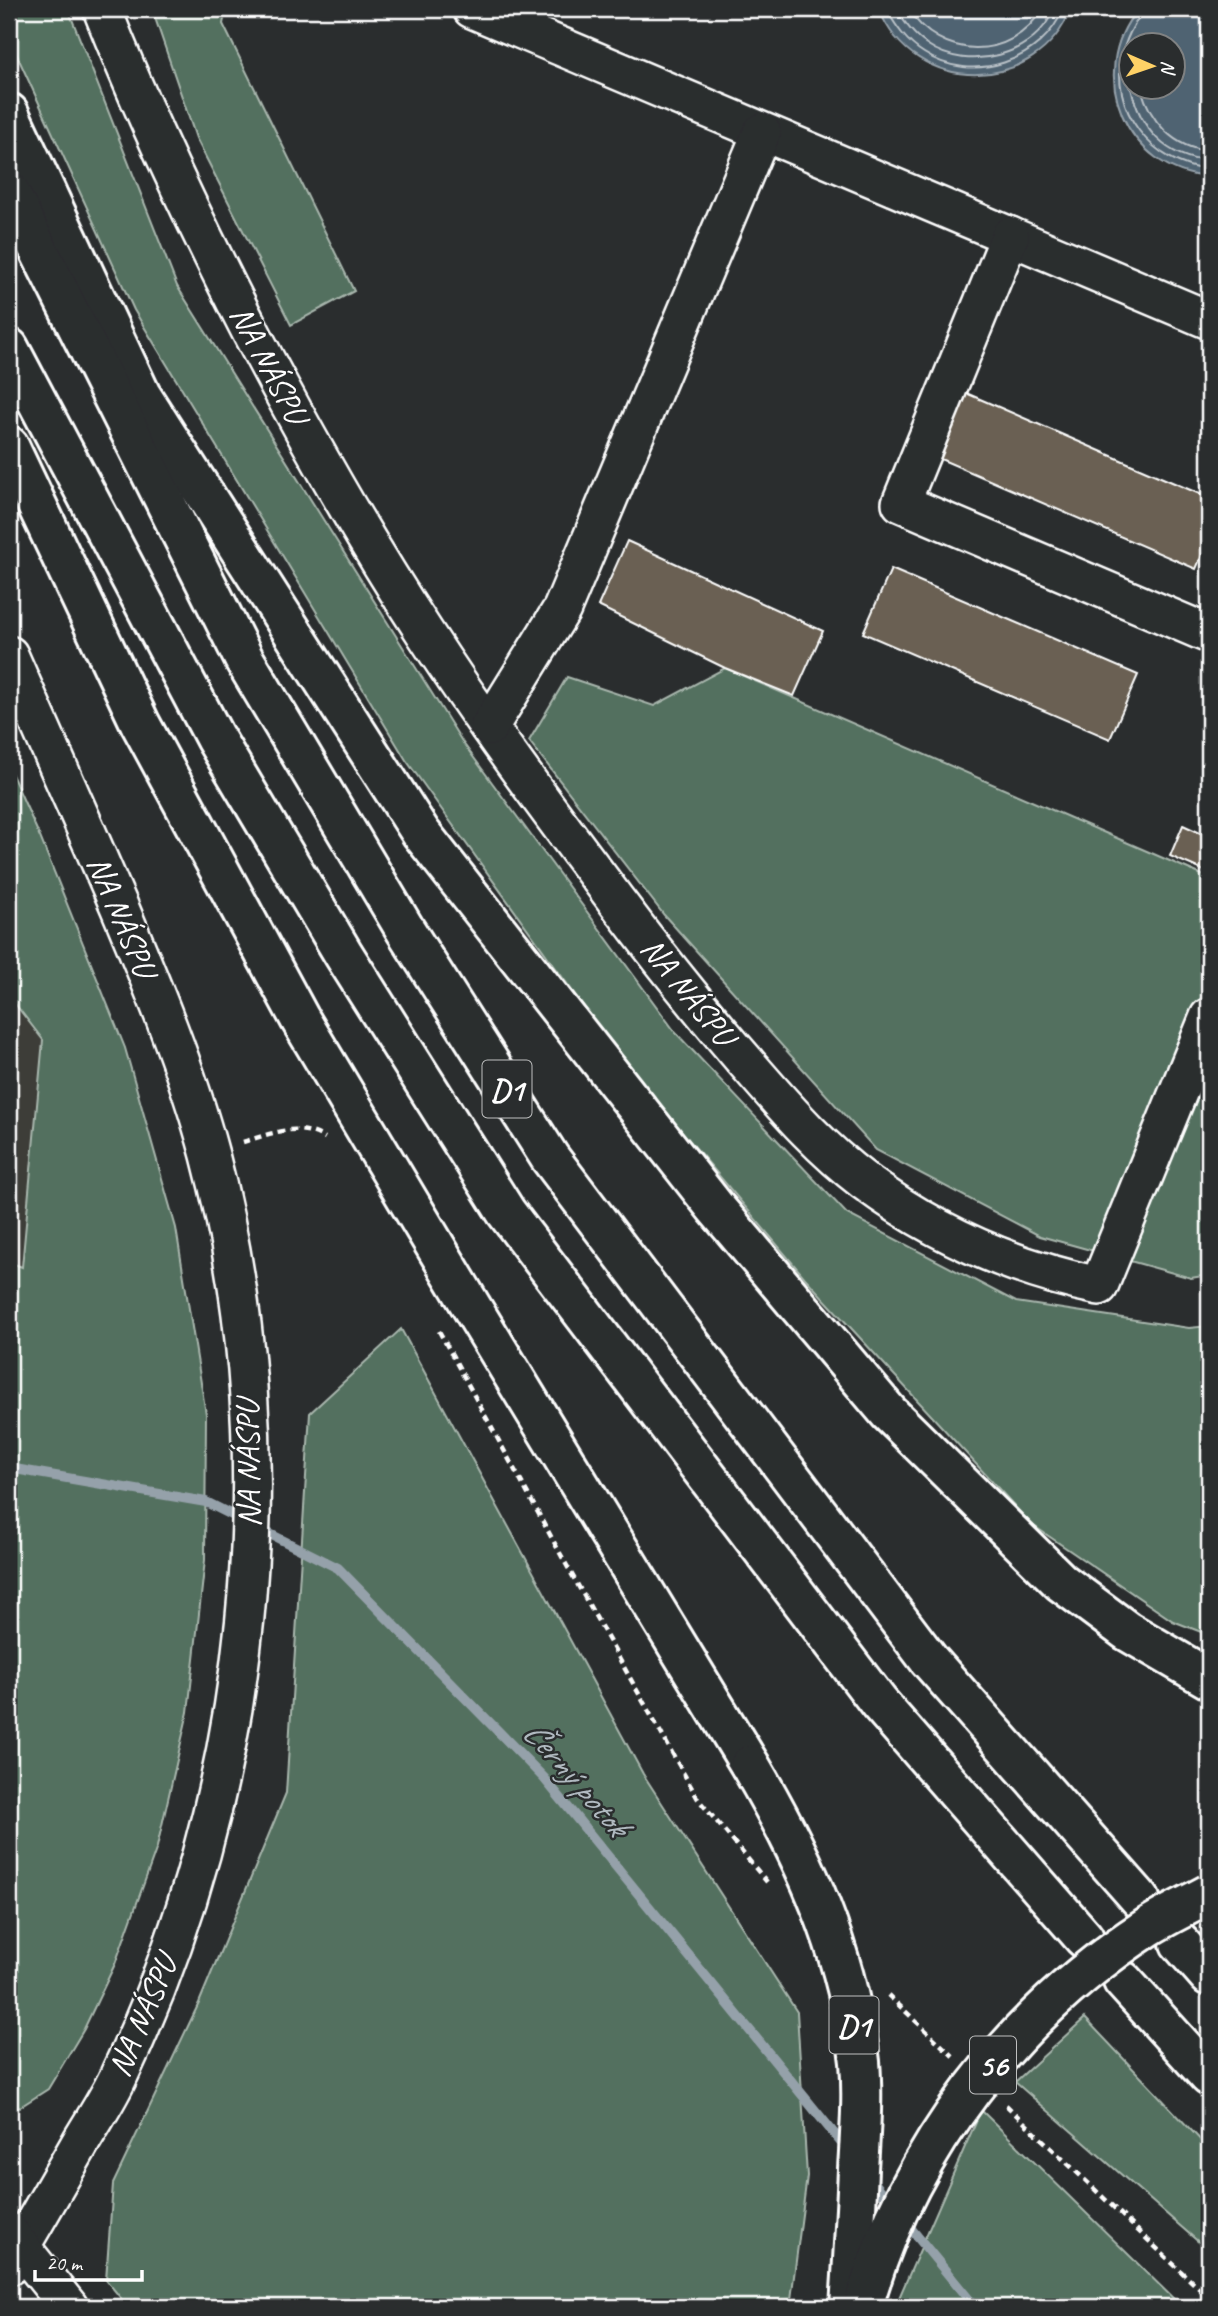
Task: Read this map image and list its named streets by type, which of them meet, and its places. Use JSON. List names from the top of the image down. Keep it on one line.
{"streets":{"highway":["D1","56"],"street":["NA NÁSPU"]},"water":["Černý potok"],"scale_bar":"20 m","north":"right"}
